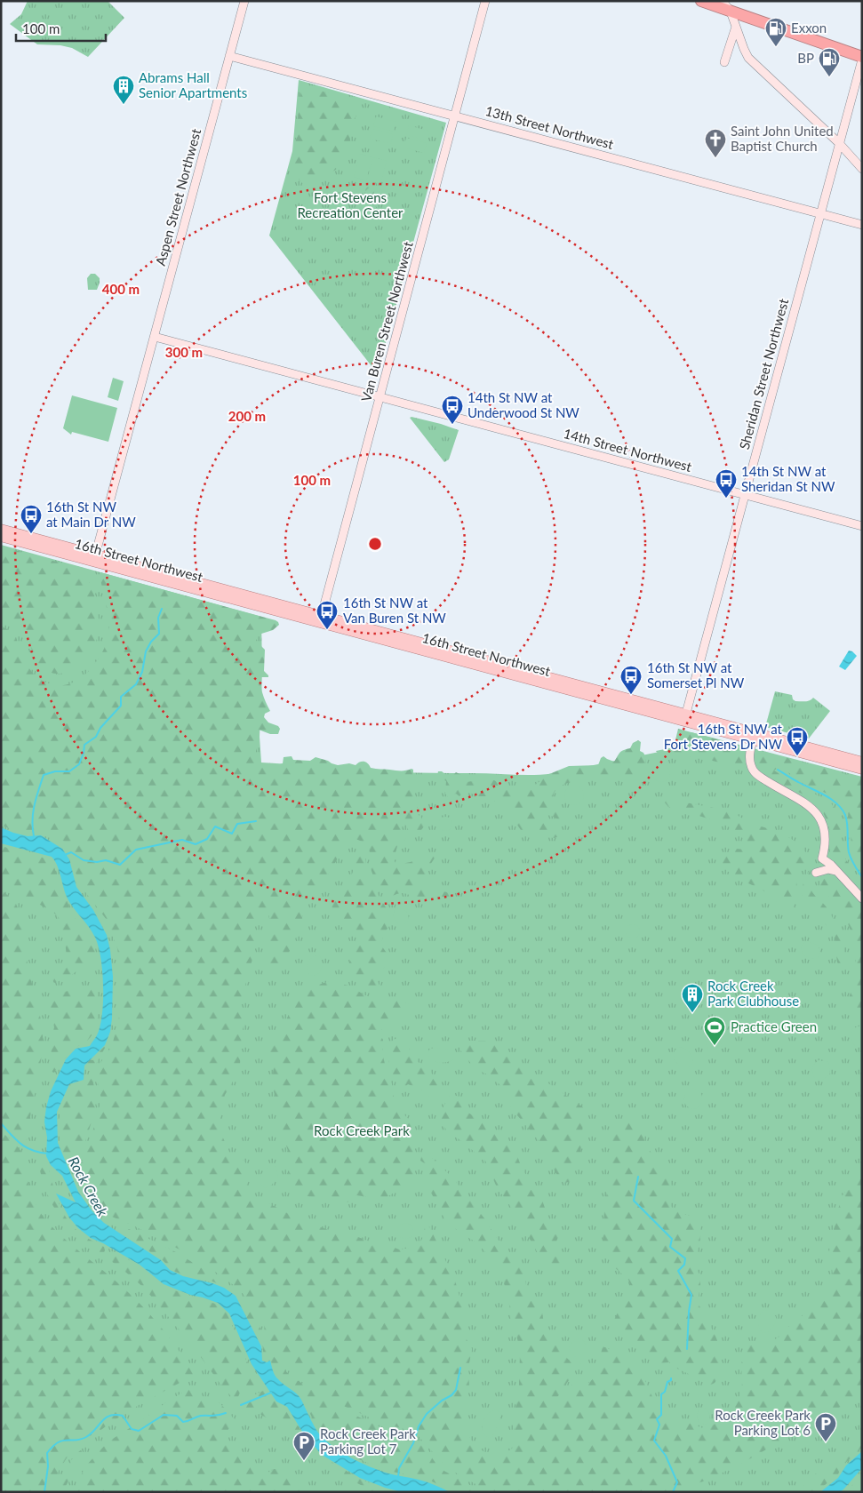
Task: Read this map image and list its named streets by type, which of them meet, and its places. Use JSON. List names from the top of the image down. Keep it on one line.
{"streets":{"main road":["16th Street Northwest"],"street":["13th Street Northwest","Aspen Street Northwest","Van Buren Street Northwest","Sheridan Street Northwest","14th Street Northwest"]},"crossings":[["13th Street Northwest","Aspen Street Northwest"],["13th Street Northwest","Van Buren Street Northwest"],["13th Street Northwest","Sheridan Street Northwest"],["Aspen Street Northwest","14th Street Northwest"],["Aspen Street Northwest","16th Street Northwest"],["Van Buren Street Northwest","14th Street Northwest"],["Van Buren Street Northwest","16th Street Northwest"],["Sheridan Street Northwest","14th Street Northwest"],["Sheridan Street Northwest","16th Street Northwest"]],"water":["Rock Creek"],"parks":["Fort Stevens Recreation Center","Rock Creek Park"],"places":{"fuel station":["Exxon","BP"],"building":["Abrams Hall Senior Apartments","Rock Creek Park Clubhouse"],"church":["Saint John United Baptist Church"],"bus stop":["14th St NW at Underwood St NW","14th St NW at Sheridan St NW","16th St NW at Main Dr NW","16th St NW at Van Buren St NW","16th St NW at Somerset Pl NW","16th St NW at Fort Stevens Dr NW"],"sports":["Practice Green"],"parking":["Rock Creek Park Parking Lot 6","Rock Creek Park Parking Lot 7"]},"scale_bar":"100 m","rings":["400 m","300 m","200 m","100 m"]}
